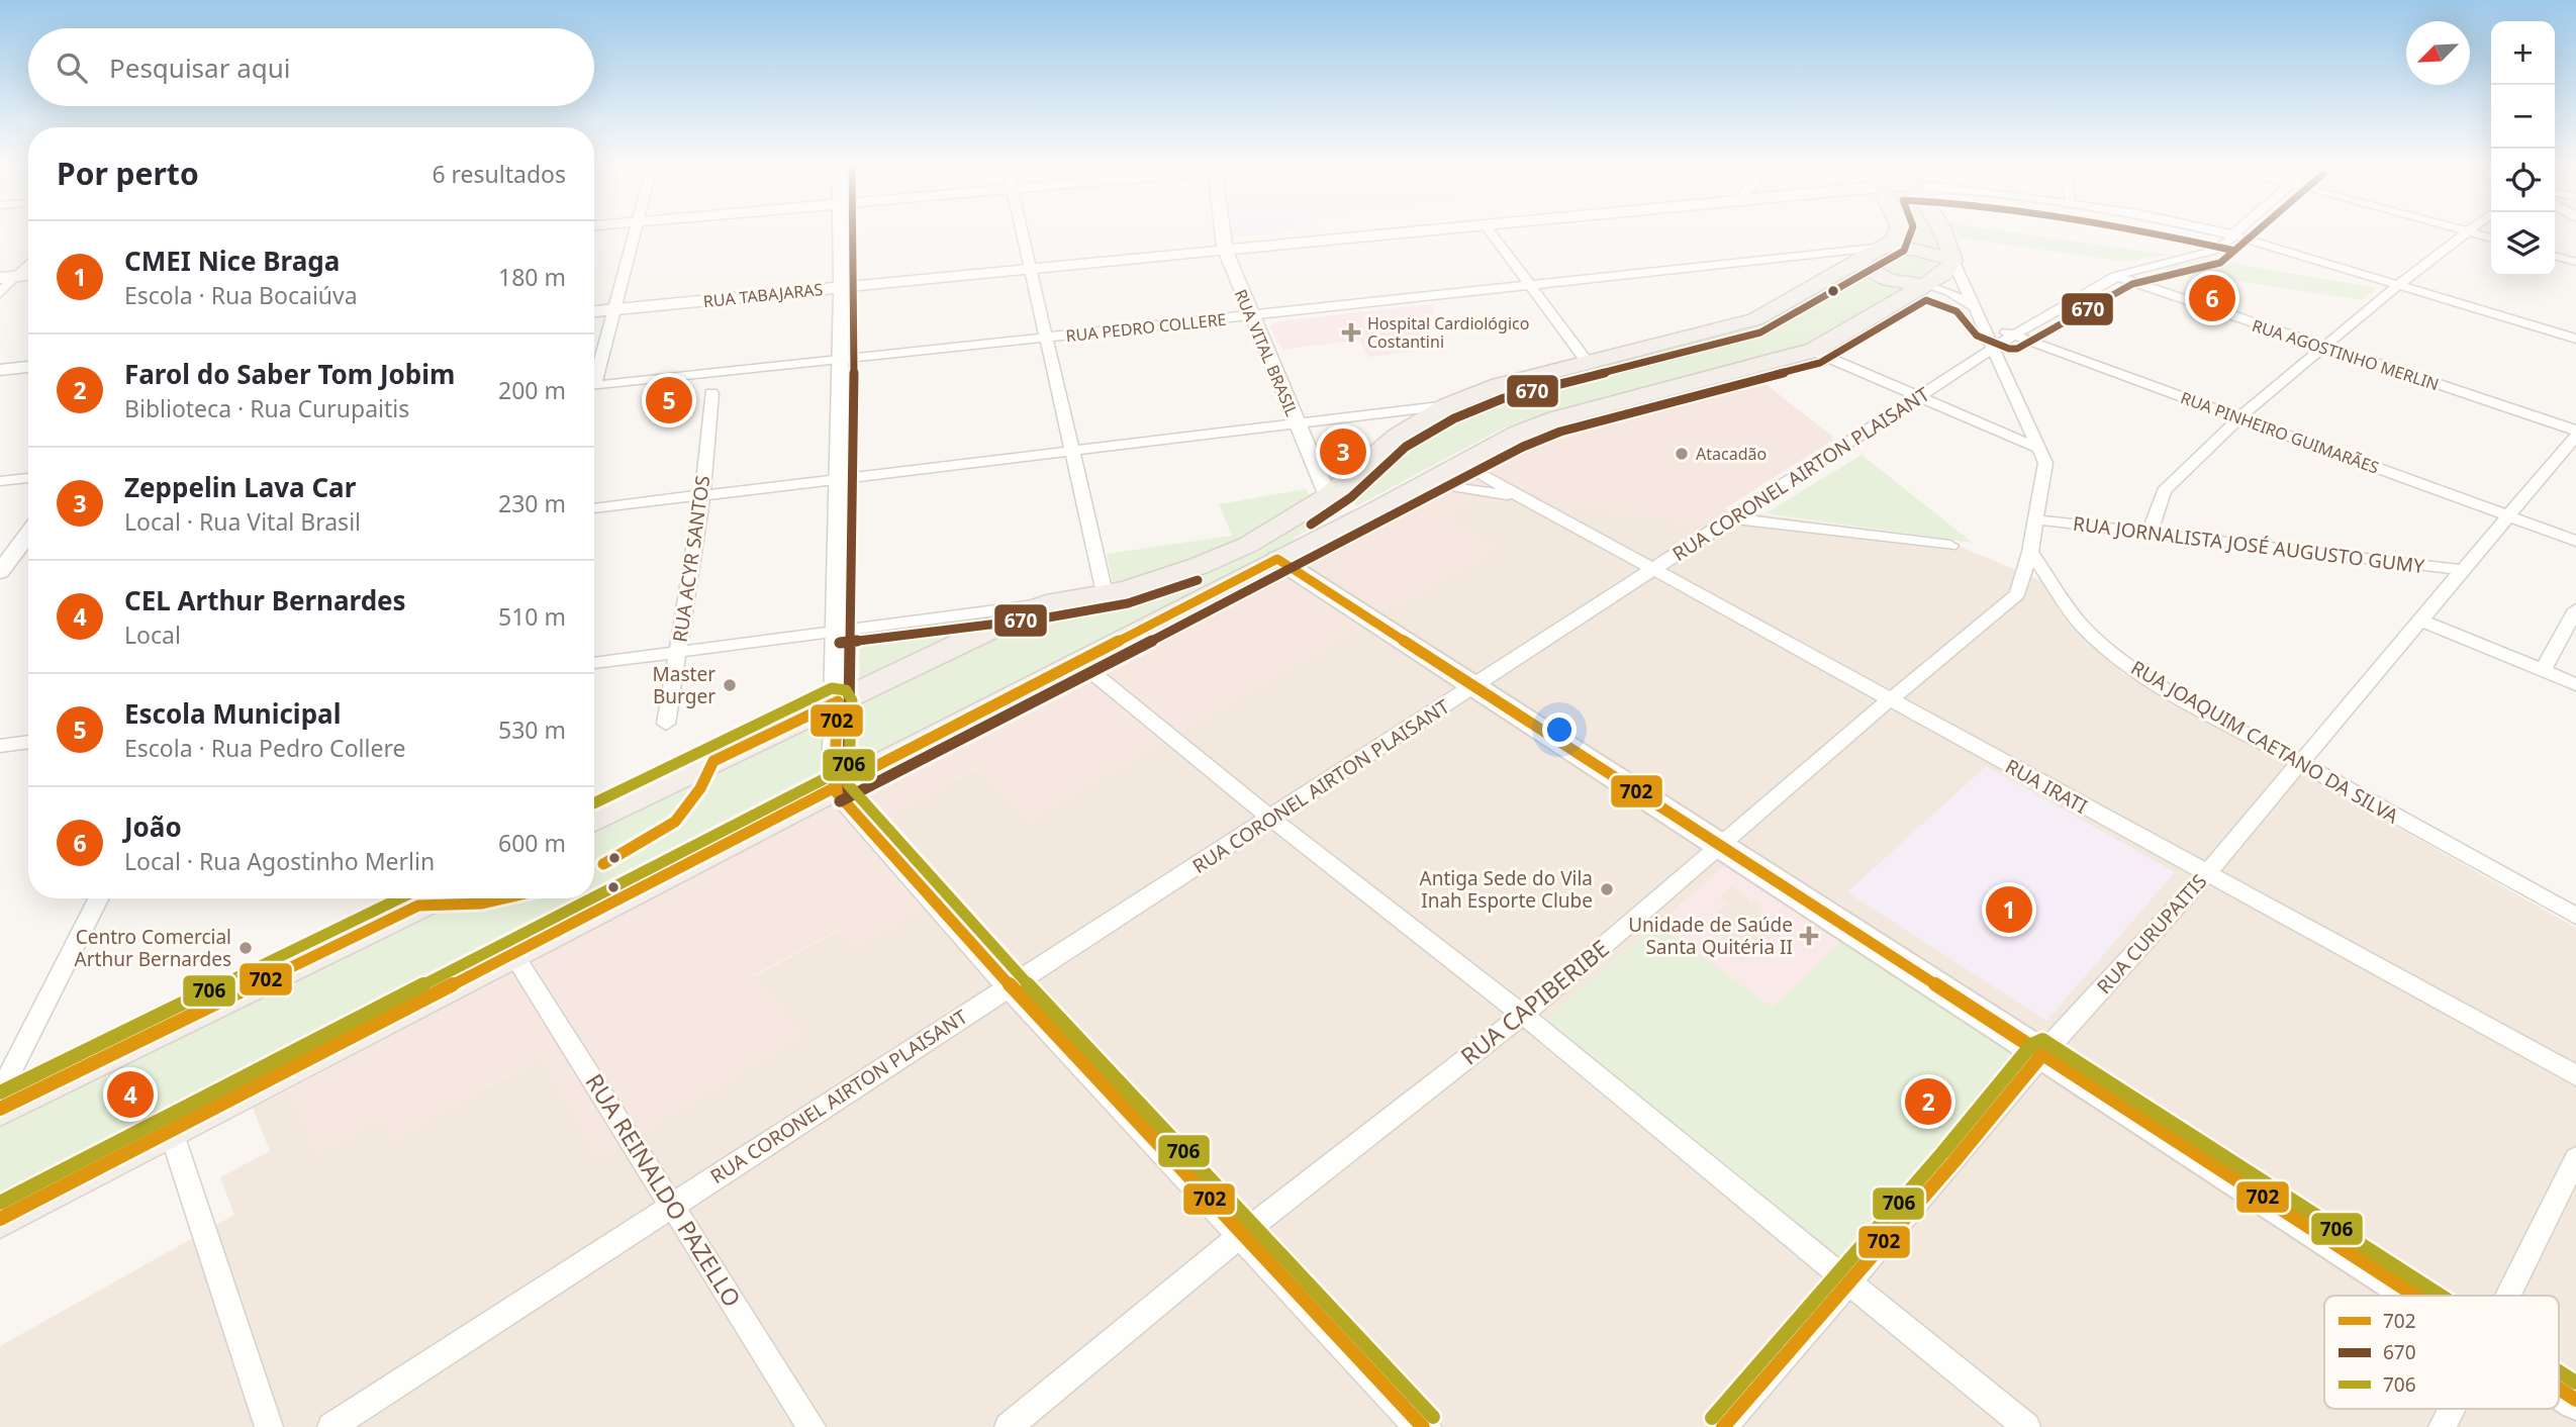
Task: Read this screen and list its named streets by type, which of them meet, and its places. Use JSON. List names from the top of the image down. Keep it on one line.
{"streets":{"street":["RUA TABAJARAS","RUA PEDRO COLLERE","RUA VITAL BRASIL","RUA AGOSTINHO MERLIN","RUA PINHEIRO GUIMARÃES","RUA CORONEL AIRTON PLAISANT","RUA JORNALISTA JOSÉ AUGUSTO GUMY","RUA ACYR SANTOS","RUA JOAQUIM CAETANO DA SILVA","RUA IRATI","RUA CURUPAITIS","RUA CAPIBERIBE","RUA REINALDO PAZELLO"]},"crossings":[["RUA TABAJARAS","RUA PEDRO COLLERE"],["RUA TABAJARAS","RUA VITAL BRASIL"],["RUA TABAJARAS","RUA CORONEL AIRTON PLAISANT"],["RUA PEDRO COLLERE","RUA VITAL BRASIL"],["RUA AGOSTINHO MERLIN","RUA CORONEL AIRTON PLAISANT"],["RUA AGOSTINHO MERLIN","RUA CURUPAITIS"],["RUA PINHEIRO GUIMARÃES","RUA CORONEL AIRTON PLAISANT"],["RUA PINHEIRO GUIMARÃES","RUA CURUPAITIS"],["RUA CORONEL AIRTON PLAISANT","RUA IRATI"],["RUA CORONEL AIRTON PLAISANT","RUA REINALDO PAZELLO"],["RUA JORNALISTA JOSÉ AUGUSTO GUMY","RUA CURUPAITIS"],["RUA JOAQUIM CAETANO DA SILVA","RUA CURUPAITIS"],["RUA JOAQUIM CAETANO DA SILVA","RUA CAPIBERIBE"],["RUA IRATI","RUA CURUPAITIS"],["RUA IRATI","RUA CAPIBERIBE"]],"places":{"health":["Hospital Cardiológico Costantini","Unidade de Saúde Santa Quitéria II"],"other":["Atacadão","Master Burger","Antiga Sede do Vila Inah Esporte Clube","Centro Comercial Arthur Bernardes"]},"lines":["transit line 670","transit line 702","transit line 706"],"legend":["702","670","706"],"north":"bottom left","page":{"map_buttons":["+","−"],"search":"Pesquisar aqui","heading":["Por perto","6 resultados"],"list":[{"mark":"1","name":"CMEI Nice Braga","note":"Escola · Rua Bocaiúva","value":"180 m"},{"mark":"2","name":"Farol do Saber Tom Jobim","note":"Biblioteca · Rua Curupaitis","value":"200 m"},{"mark":"3","name":"Zeppelin Lava Car","note":"Local · Rua Vital Brasil","value":"230 m"},{"mark":"4","name":"CEL Arthur Bernardes","note":"Local","value":"510 m"},{"mark":"5","name":"Escola Municipal","note":"Escola · Rua Pedro Collere","value":"530 m"},{"mark":"6","name":"João","note":"Local · Rua Agostinho Merlin","value":"600 m"}],"pins":["6","5","3","1","4","2"]}}
